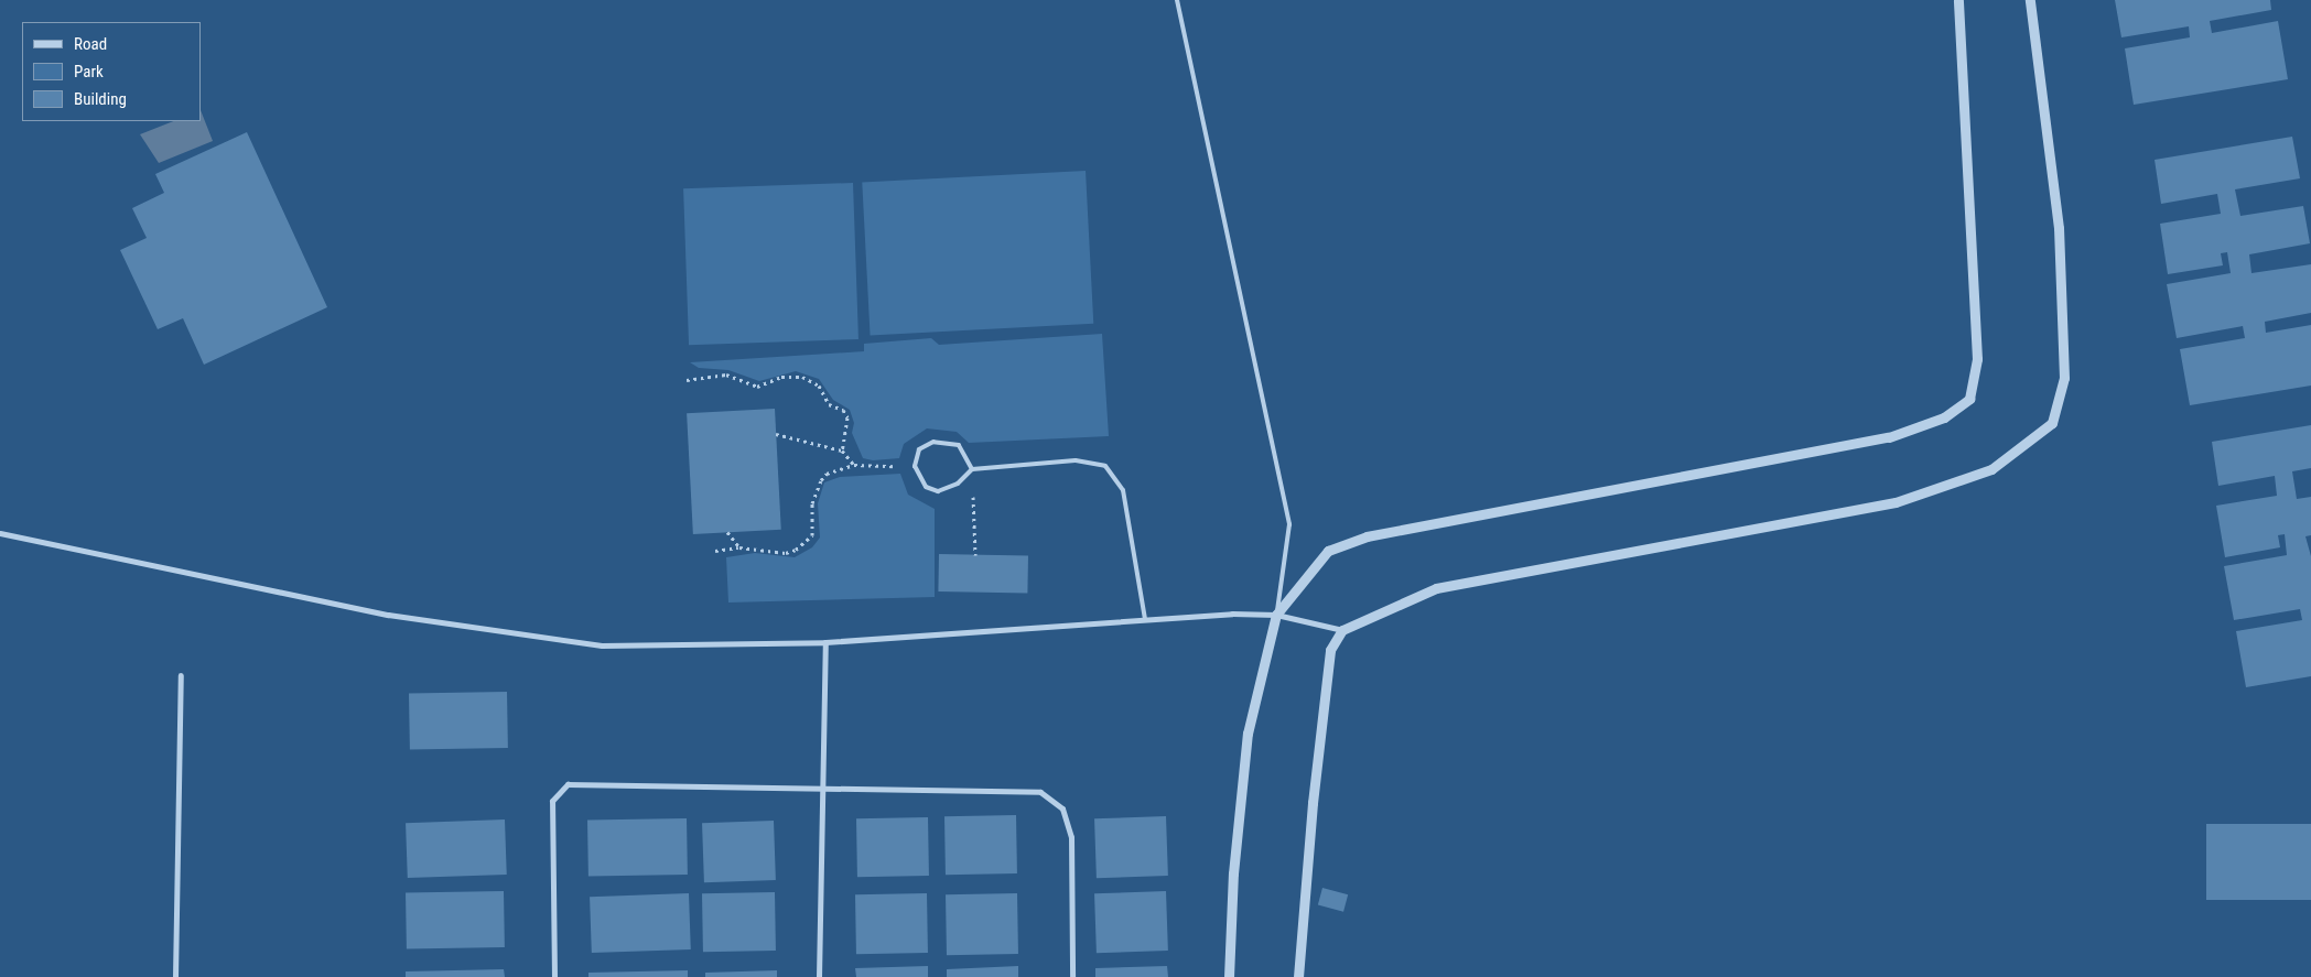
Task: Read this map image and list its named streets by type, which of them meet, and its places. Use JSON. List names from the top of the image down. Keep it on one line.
{"legend":["Road","Park","Building"]}
